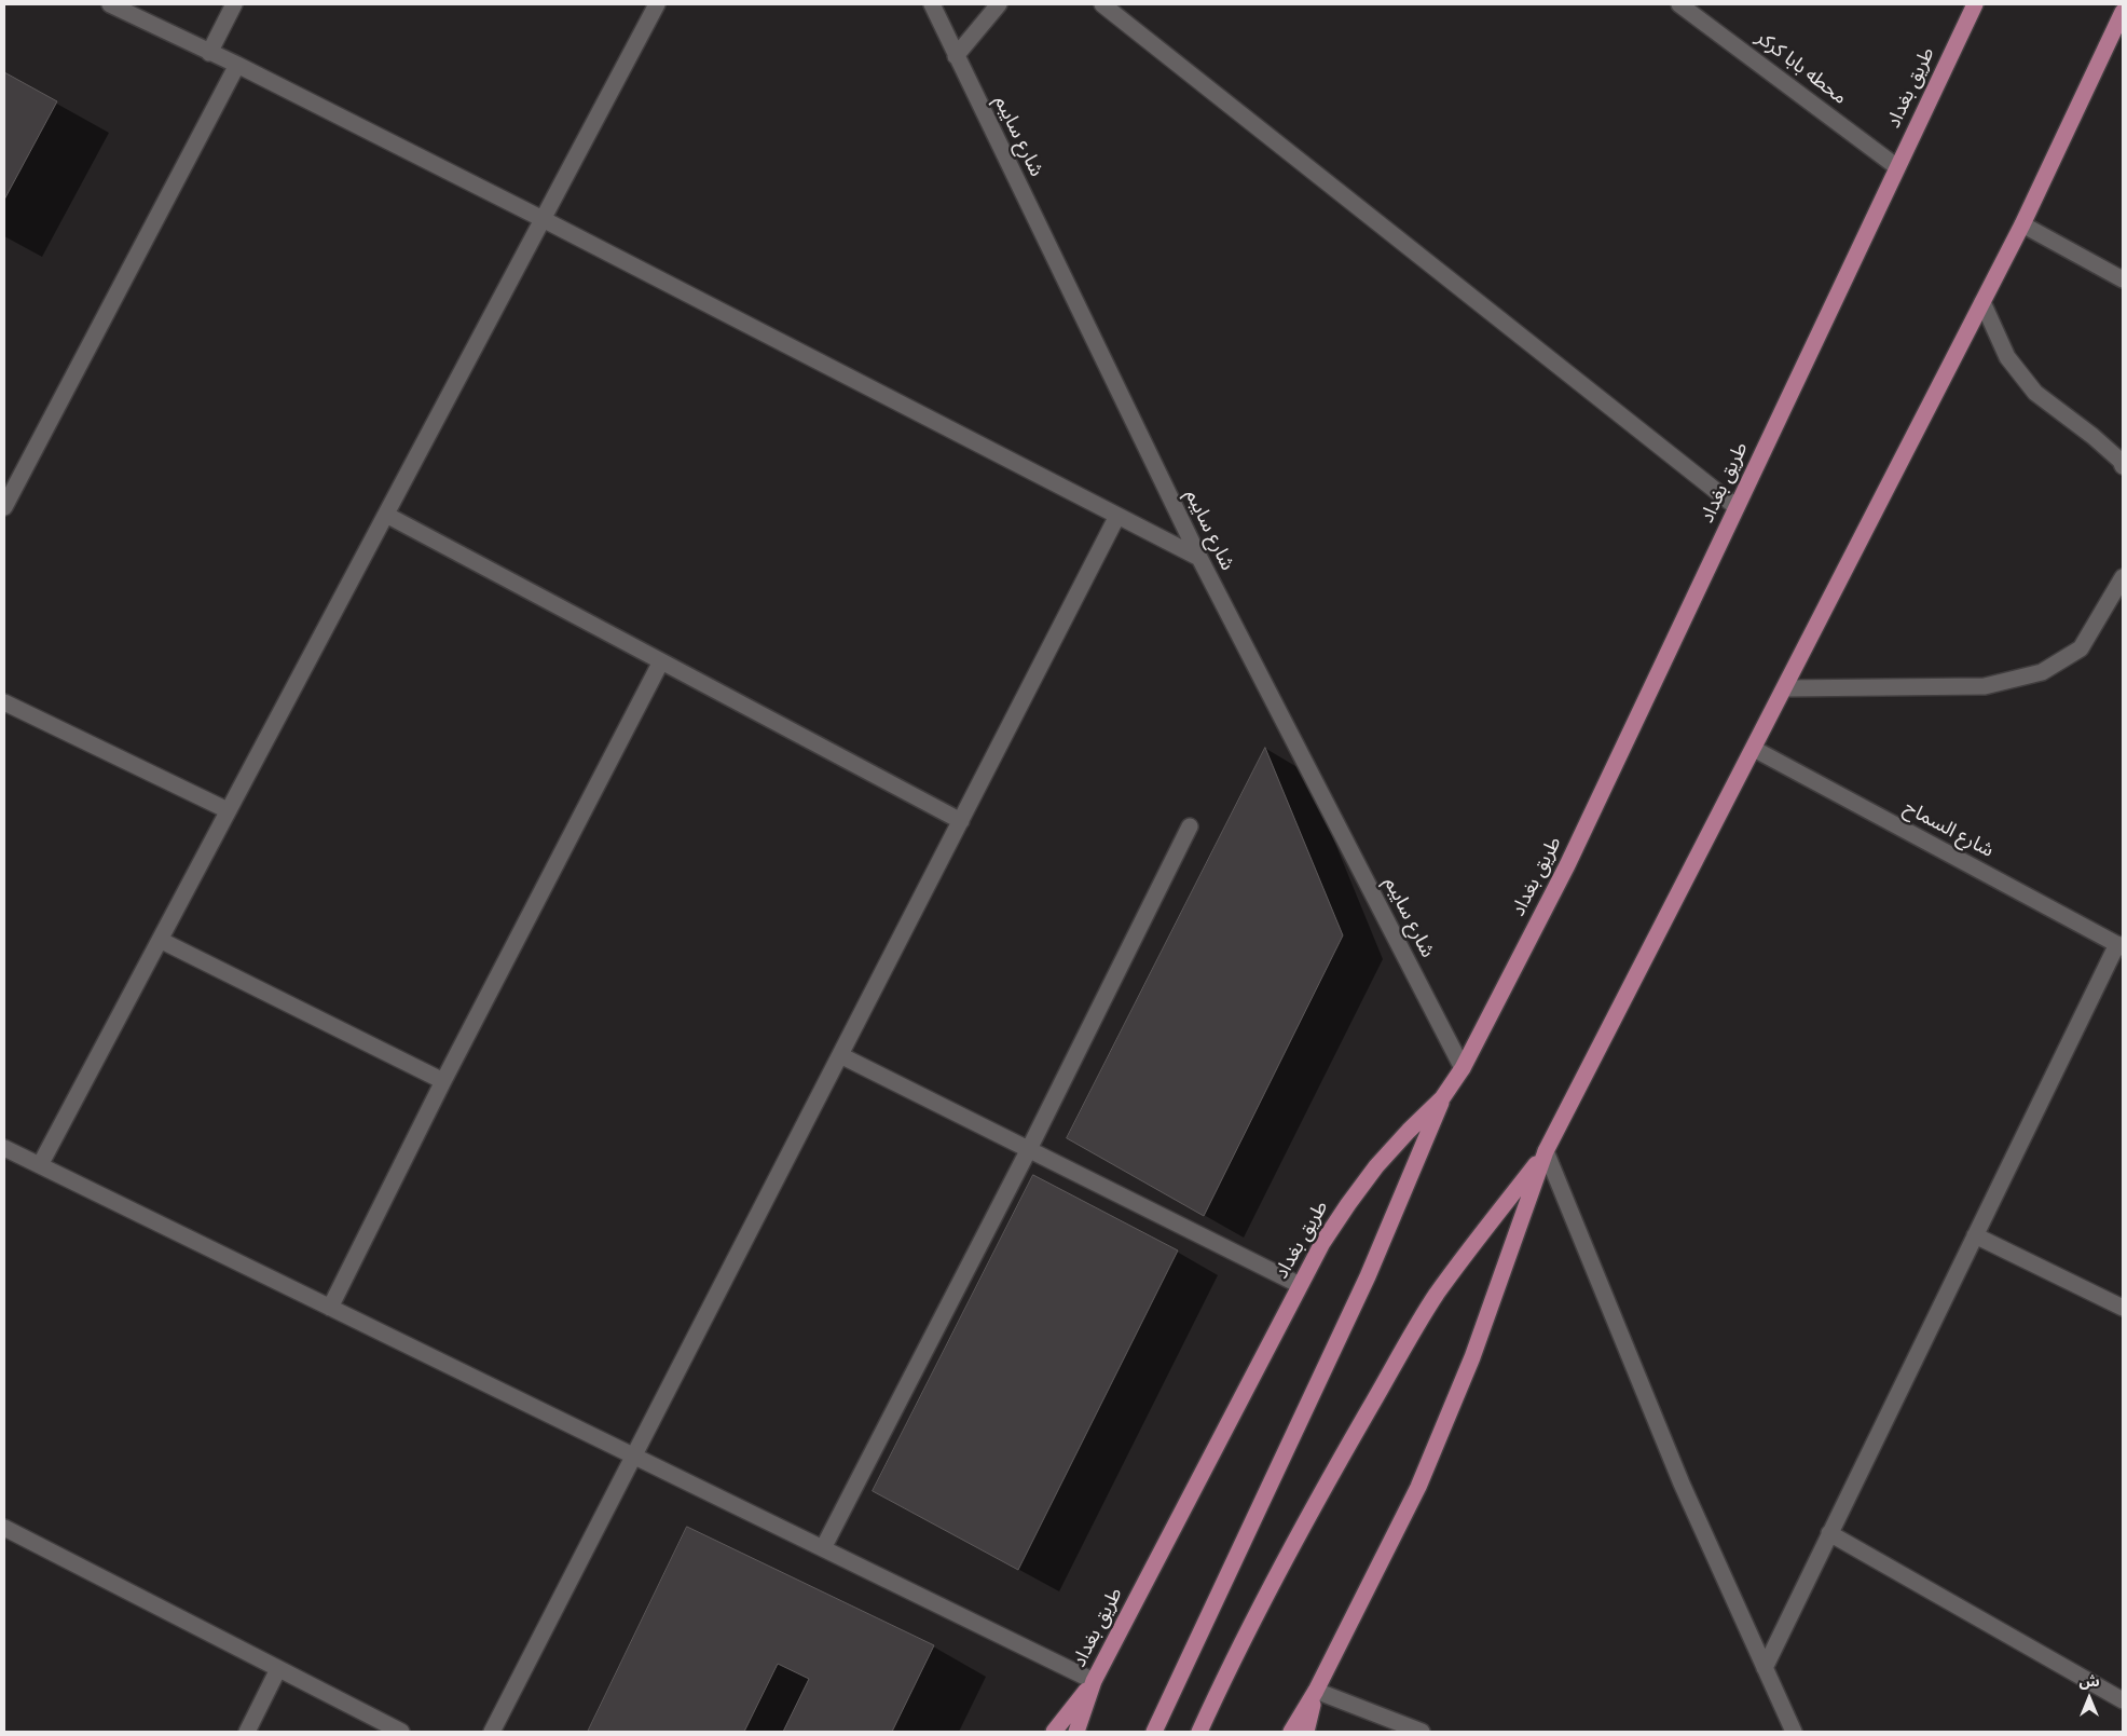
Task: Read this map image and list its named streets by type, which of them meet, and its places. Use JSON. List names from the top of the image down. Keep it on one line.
{"streets":{"main road":["طريق بغداد"],"street":["محطه بابا كركر","شارع سايبم","شارع السماح"]},"crossings":[["محطه بابا كركر","طريق بغداد"],["طريق بغداد","شارع سايبم"]],"north":"top"}
